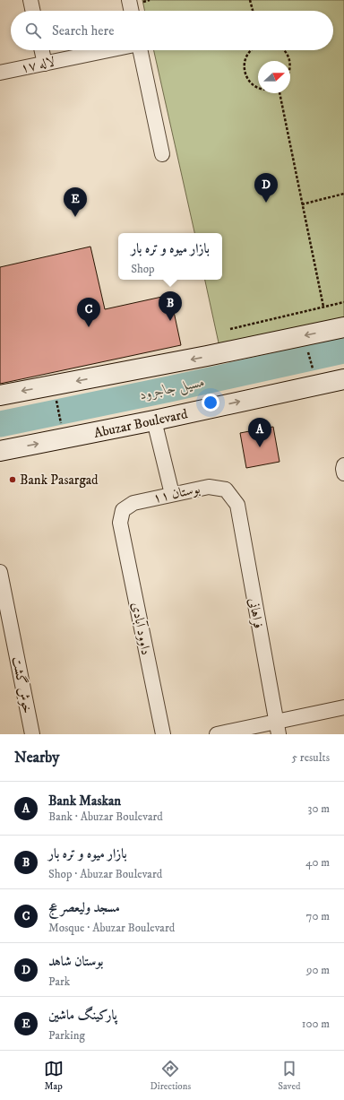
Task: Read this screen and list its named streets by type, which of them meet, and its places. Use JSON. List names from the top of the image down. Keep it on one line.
{"streets":{"main road":["Abuzar Boulevard"],"street":["لاله ۱۷","بوستان ۱۱","فراهانی","داوود آبادی","خوش گشت"]},"crossings":[["بوستان ۱۱","فراهانی"],["بوستان ۱۱","داوود آبادی"]],"water":["مسیل جاجرود"],"places":["Bank Pasargad"],"north":"right","page":{"search":"Search here","pins":["D","E","B","C","A"],"popup":["بازار میوه و تره بار","Shop"],"heading":["Nearby","5 results"],"list":[{"mark":"A","name":"Bank Maskan","note":"Bank · Abuzar Boulevard","value":"30 m"},{"mark":"B","name":"بازار میوه و تره بار","note":"Shop · Abuzar Boulevard","value":"40 m"},{"mark":"C","name":"مسجد ولیعصر عج","note":"Mosque · Abuzar Boulevard","value":"70 m"},{"mark":"D","name":"بوستان شاهد","note":"Park","value":"90 m"},{"mark":"E","name":"پارکینگ ماشین","note":"Parking","value":"100 m"}],"nav":["Map","Directions","Saved"]}}
